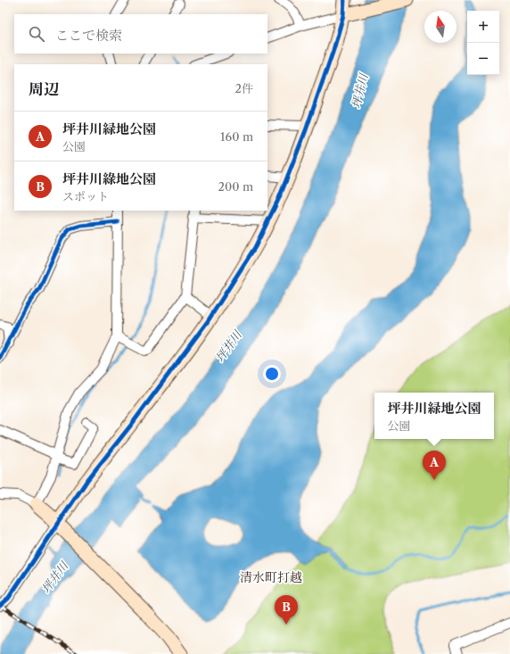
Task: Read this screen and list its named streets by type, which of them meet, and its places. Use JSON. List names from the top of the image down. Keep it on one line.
{"districts":["清水町打越"],"water":["坪井川"],"north":"top","page":{"map_buttons":["+","−"],"search":"ここで検索","heading":["周辺","2件"],"list":[{"mark":"A","name":"坪井川緑地公園","note":"公園","value":"160 m"},{"mark":"B","name":"坪井川綠地公園","note":"スポット","value":"200 m"}],"popup":["坪井川緑地公園","公園"],"pins":["A","B"]}}
